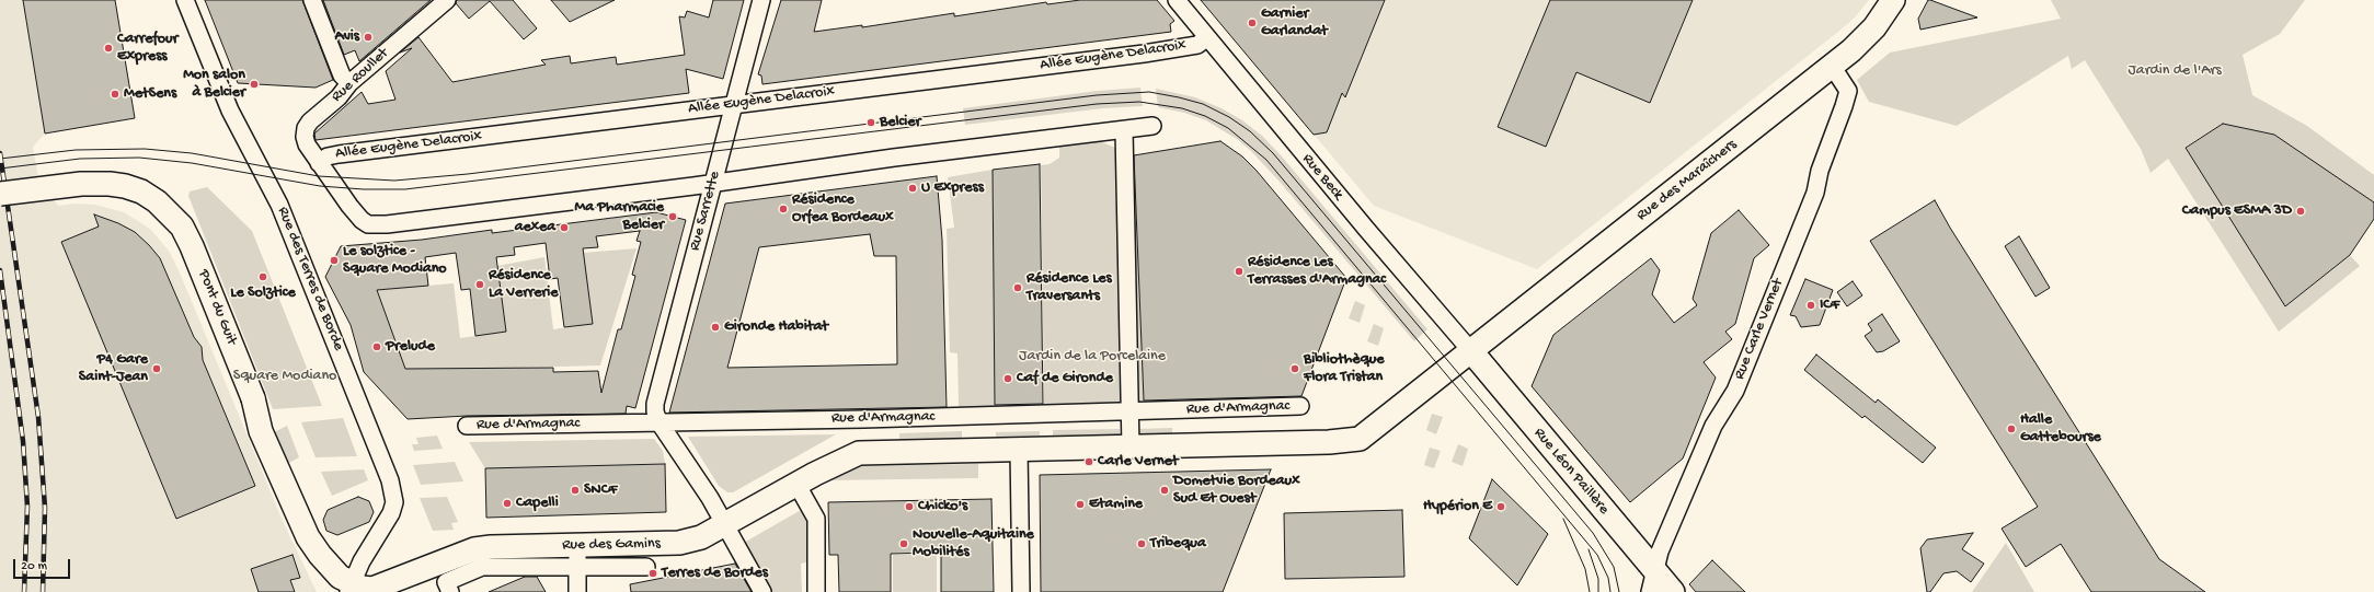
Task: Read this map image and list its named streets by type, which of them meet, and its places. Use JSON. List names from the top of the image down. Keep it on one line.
{"streets":{"main road":["Rue des Maraîchers","Pont du Guit","Rue Léon Paillère","Rue des Gamins"],"street":["Allée Eugène Delacroix","Rue Roullet","Rue Beck","Rue Sarrette","Rue des Terres de Borde","Rue Carle Vernet","Rue d'Armagnac"]},"crossings":[["Allée Eugène Delacroix","Rue Roullet"],["Allée Eugène Delacroix","Rue Beck"],["Allée Eugène Delacroix","Rue Sarrette"],["Rue Beck","Rue des Maraîchers"],["Rue Beck","Rue Léon Paillère"],["Rue des Maraîchers","Rue Carle Vernet"],["Rue des Maraîchers","Rue Léon Paillère"],["Rue Sarrette","Rue d'Armagnac"],["Rue des Terres de Borde","Pont du Guit"],["Rue des Terres de Borde","Rue des Gamins"],["Pont du Guit","Rue des Gamins"],["Rue Carle Vernet","Rue Léon Paillère"]],"parks":["Jardin de l'Ars","Jardin de la Porcelaine","Square Modiano"],"places":["Garnier Garlandat","Avis","Carrefour Express","Mon salon à Belcier","MetSens","Belcier","U Express","Résidence Orfea Bordeaux","Campus ESMA 3D","Ma Pharmacie Belcier","aexea","Le solztice - Square Modiano","Résidence Les Terrasses d'Armagnac","Le Solztice","Résidence La Verrerie","Résidence Les Traversants","ICF","Gironde Habitat","Prelude","P4 Gare Saint-Jean","Bibliothèque Flora Tristan","Caf de Gironde","Halle Gattebourse","Carle Vernet","SNCF","Dometvie Bordeaux Sud Et Ouest","Capelli","Etamine","Chicko's","Hypérion E","Nouvelle-Aquitaine Mobilités","Tribequa","Terres de Bordes"],"scale_bar":"20 m"}
